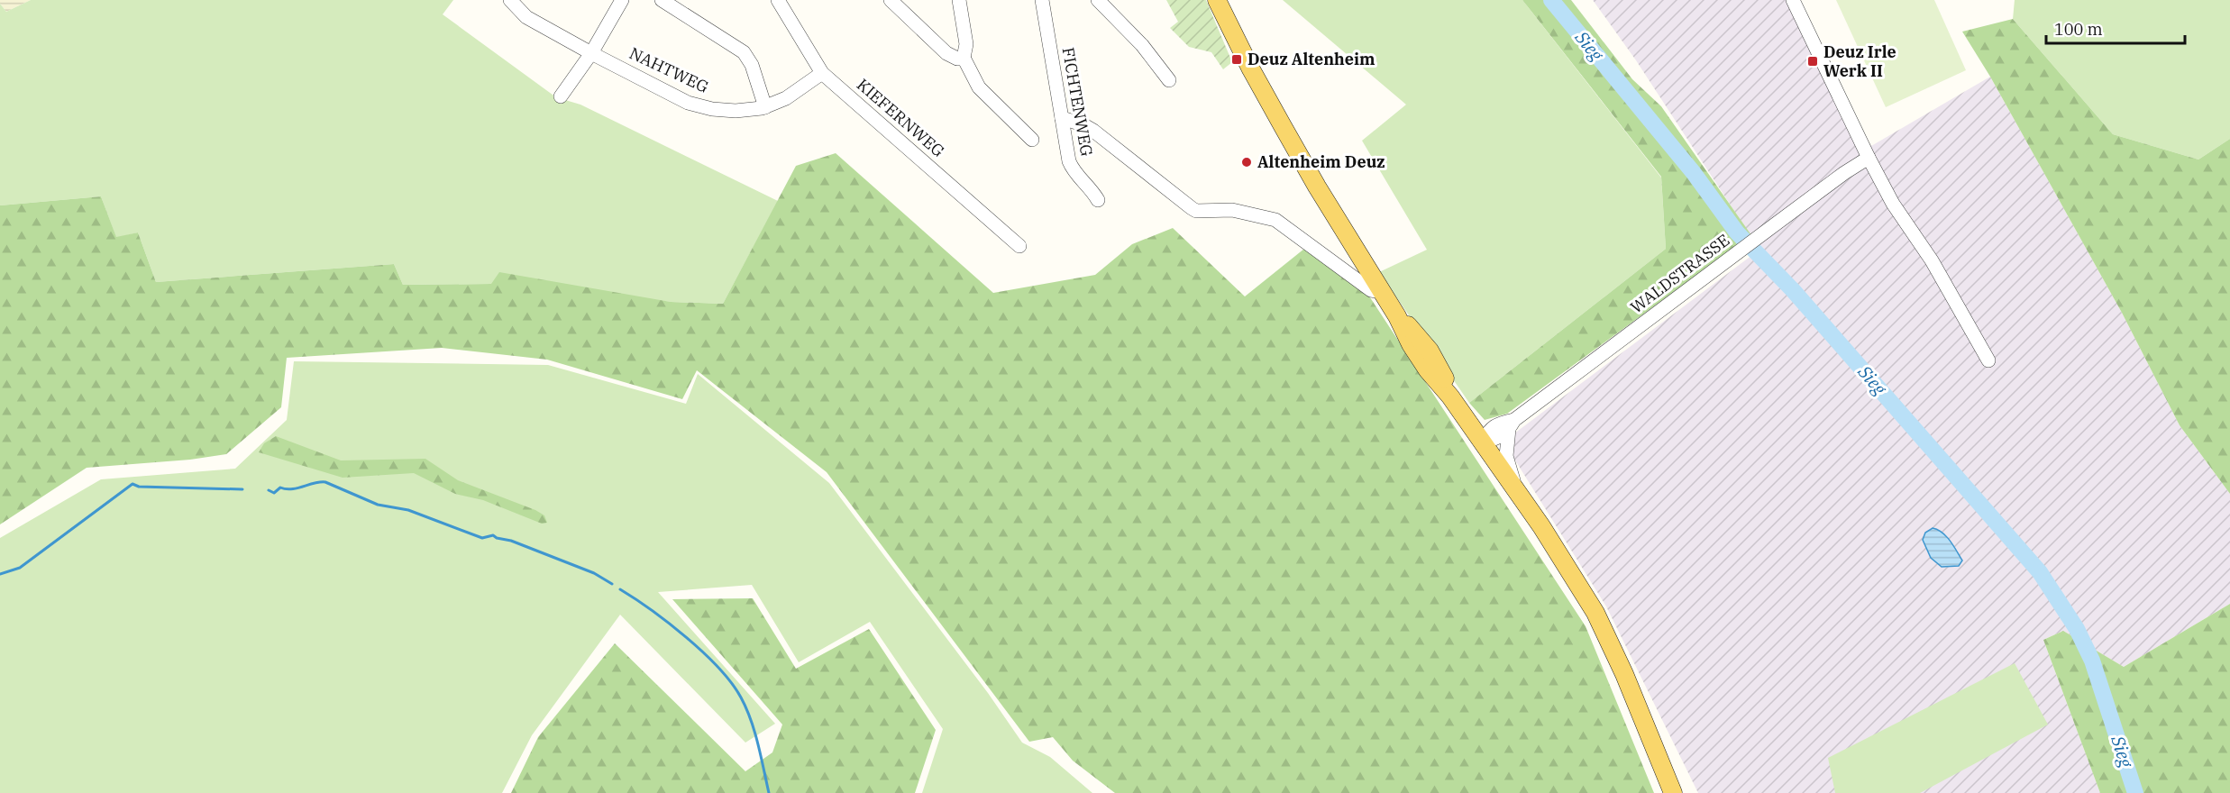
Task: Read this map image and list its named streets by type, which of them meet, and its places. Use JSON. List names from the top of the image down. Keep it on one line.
{"streets":{"street":["NAHTWEG","FICHTENWEG","KIEFERNWEG","WALDSTRASSE"]},"crossings":[["NAHTWEG","KIEFERNWEG"]],"water":["Sieg"],"places":{"transit":["Deuz Altenheim","Deuz Irle Werk II"],"other":["Altenheim Deuz"]},"scale_bar":"100 m"}
